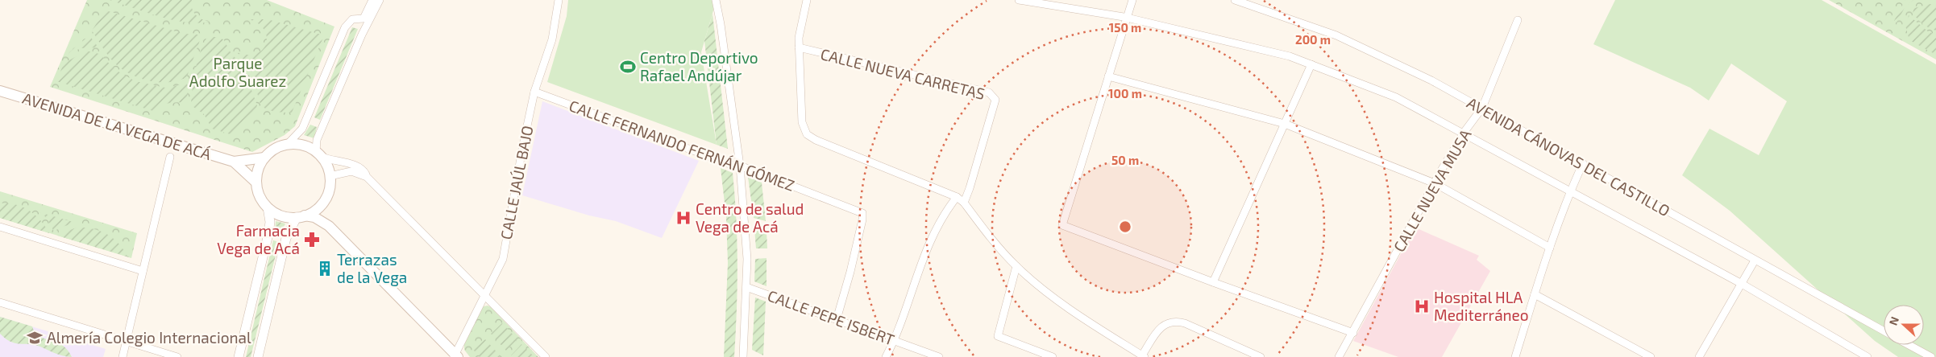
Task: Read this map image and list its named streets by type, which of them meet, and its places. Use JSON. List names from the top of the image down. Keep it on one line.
{"streets":{"main road":["AVENIDA DE LA VEGA DE ACÁ"],"street":["CALLE NUEVA CARRETAS","CALLE FERNANDO FERNÁN GÓMEZ","AVENIDA CÁNOVAS DEL CASTILLO","CALLE JAÚL BAJO","CALLE NUEVA MUSA","CALLE PEPE ISBERT"]},"crossings":[["CALLE FERNANDO FERNÁN GÓMEZ","CALLE JAÚL BAJO"],["CALLE FERNANDO FERNÁN GÓMEZ","CALLE PEPE ISBERT"],["AVENIDA CÁNOVAS DEL CASTILLO","CALLE NUEVA MUSA"]],"parks":["Parque Adolfo Suarez"],"places":{"sports":["Centro Deportivo Rafael Andújar"],"hospital":["Centro de salud Vega de Acá","Hospital HLA Mediterráneo"],"pharmacy":["Farmacia Vega de Acá"],"building":["Terrazas de la Vega"],"school or university":["Almería Colegio Internacional"]},"north":"left","rings":["150 m","200 m","100 m","50 m"]}
